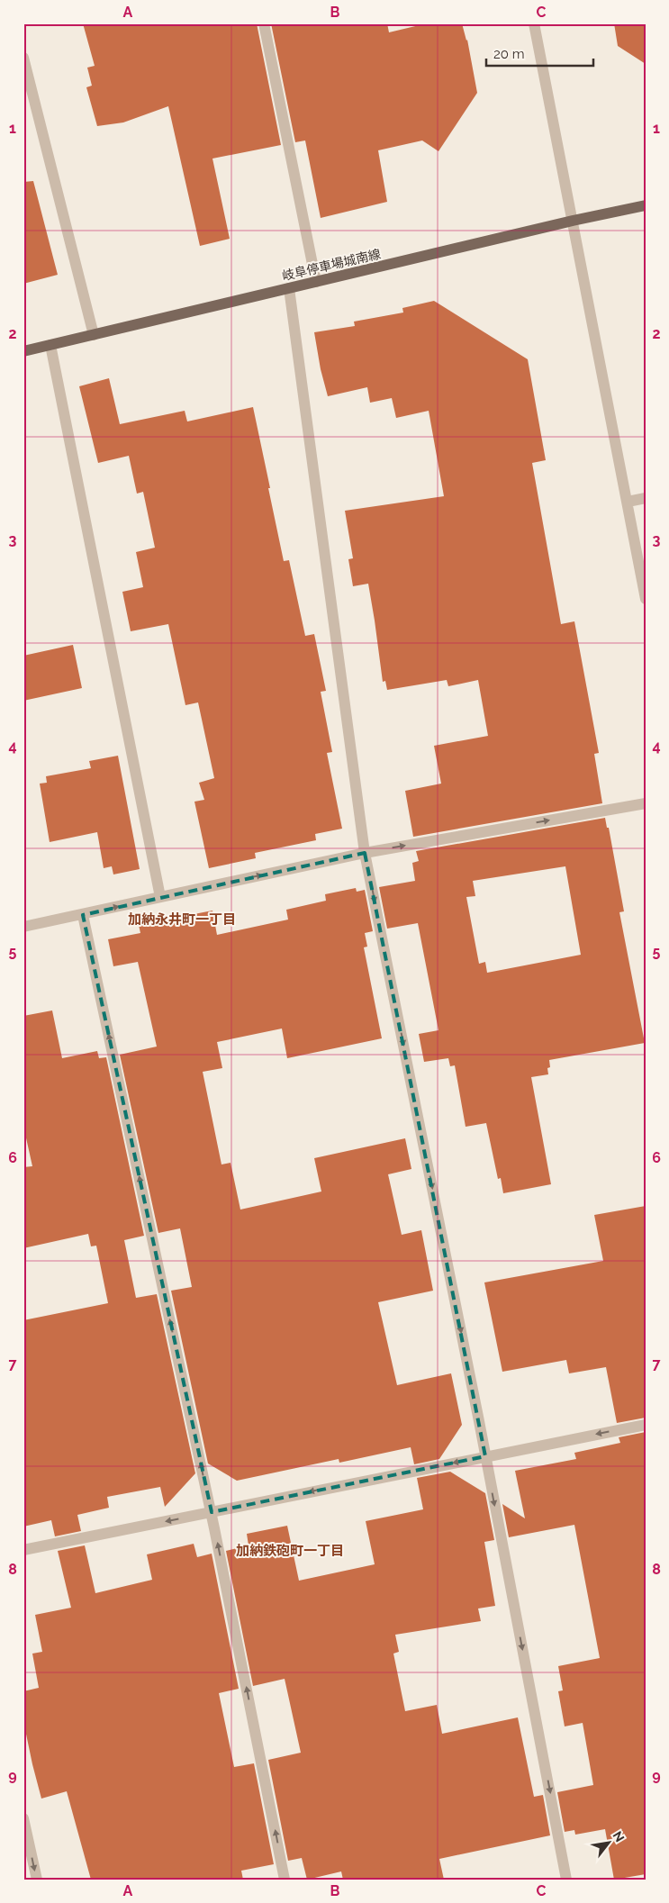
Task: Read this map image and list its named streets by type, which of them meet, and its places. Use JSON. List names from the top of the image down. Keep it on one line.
{"streets":{"main road":["岐阜停車場城南線"]},"districts":["加納永井町一丁目","加納鉄砲町一丁目"],"scale_bar":"20 m","north":"top right","grid":{"columns":["A","B","C"],"rows":["1","2","3","4","5","6","7","8","9"]}}
